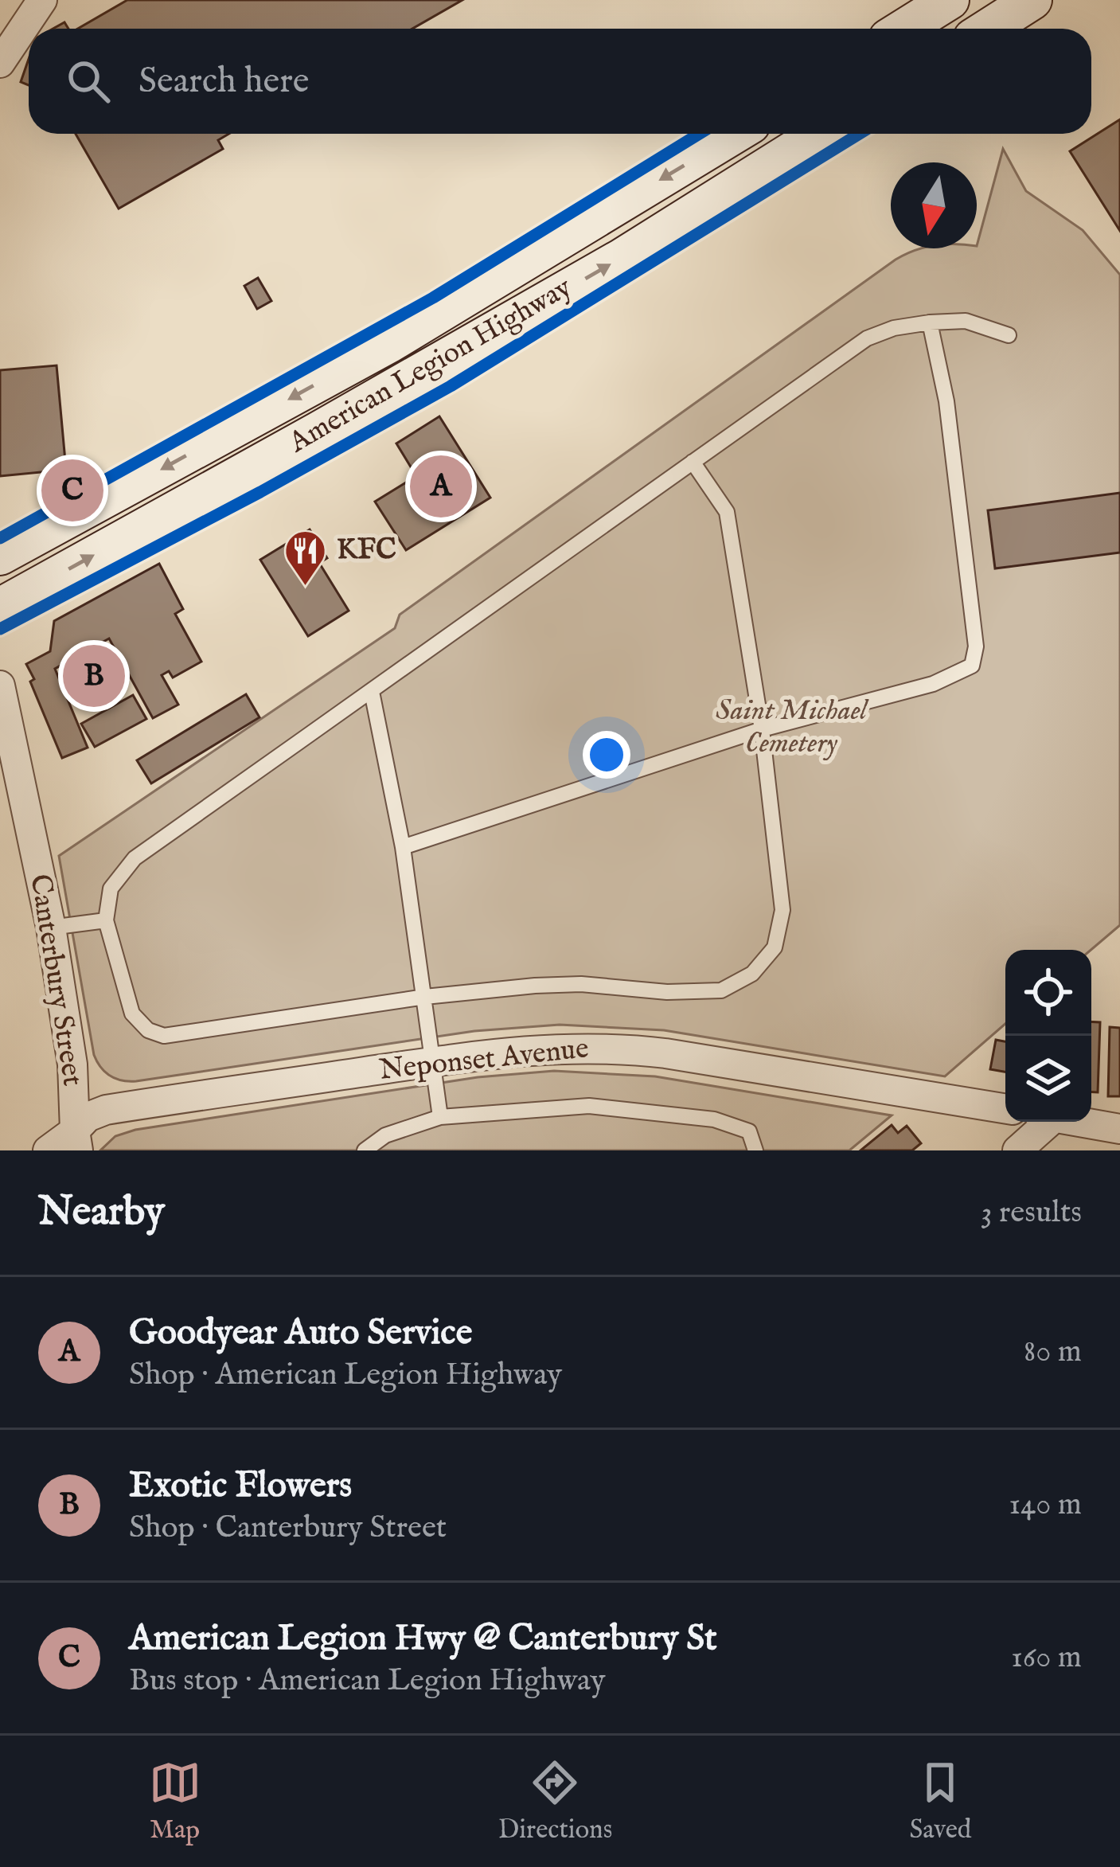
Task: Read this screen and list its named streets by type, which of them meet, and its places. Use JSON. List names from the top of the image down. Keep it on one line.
{"streets":{"main road":["American Legion Highway"],"street":["Canterbury Street","Neponset Avenue"]},"crossings":[["Canterbury Street","Neponset Avenue"]],"parks":["Saint Michael Cemetery"],"places":{"restaurant":["KFC"]},"north":"bottom","page":{"search":"Search here","pins":["A","C","B"],"heading":["Nearby","3 results"],"list":[{"mark":"A","name":"Goodyear Auto Service","note":"Shop · American Legion Highway","value":"80 m"},{"mark":"B","name":"Exotic Flowers","note":"Shop · Canterbury Street","value":"140 m"},{"mark":"C","name":"American Legion Hwy @ Canterbury St","note":"Bus stop · American Legion Highway","value":"160 m"}],"nav":["Map","Directions","Saved"]}}
